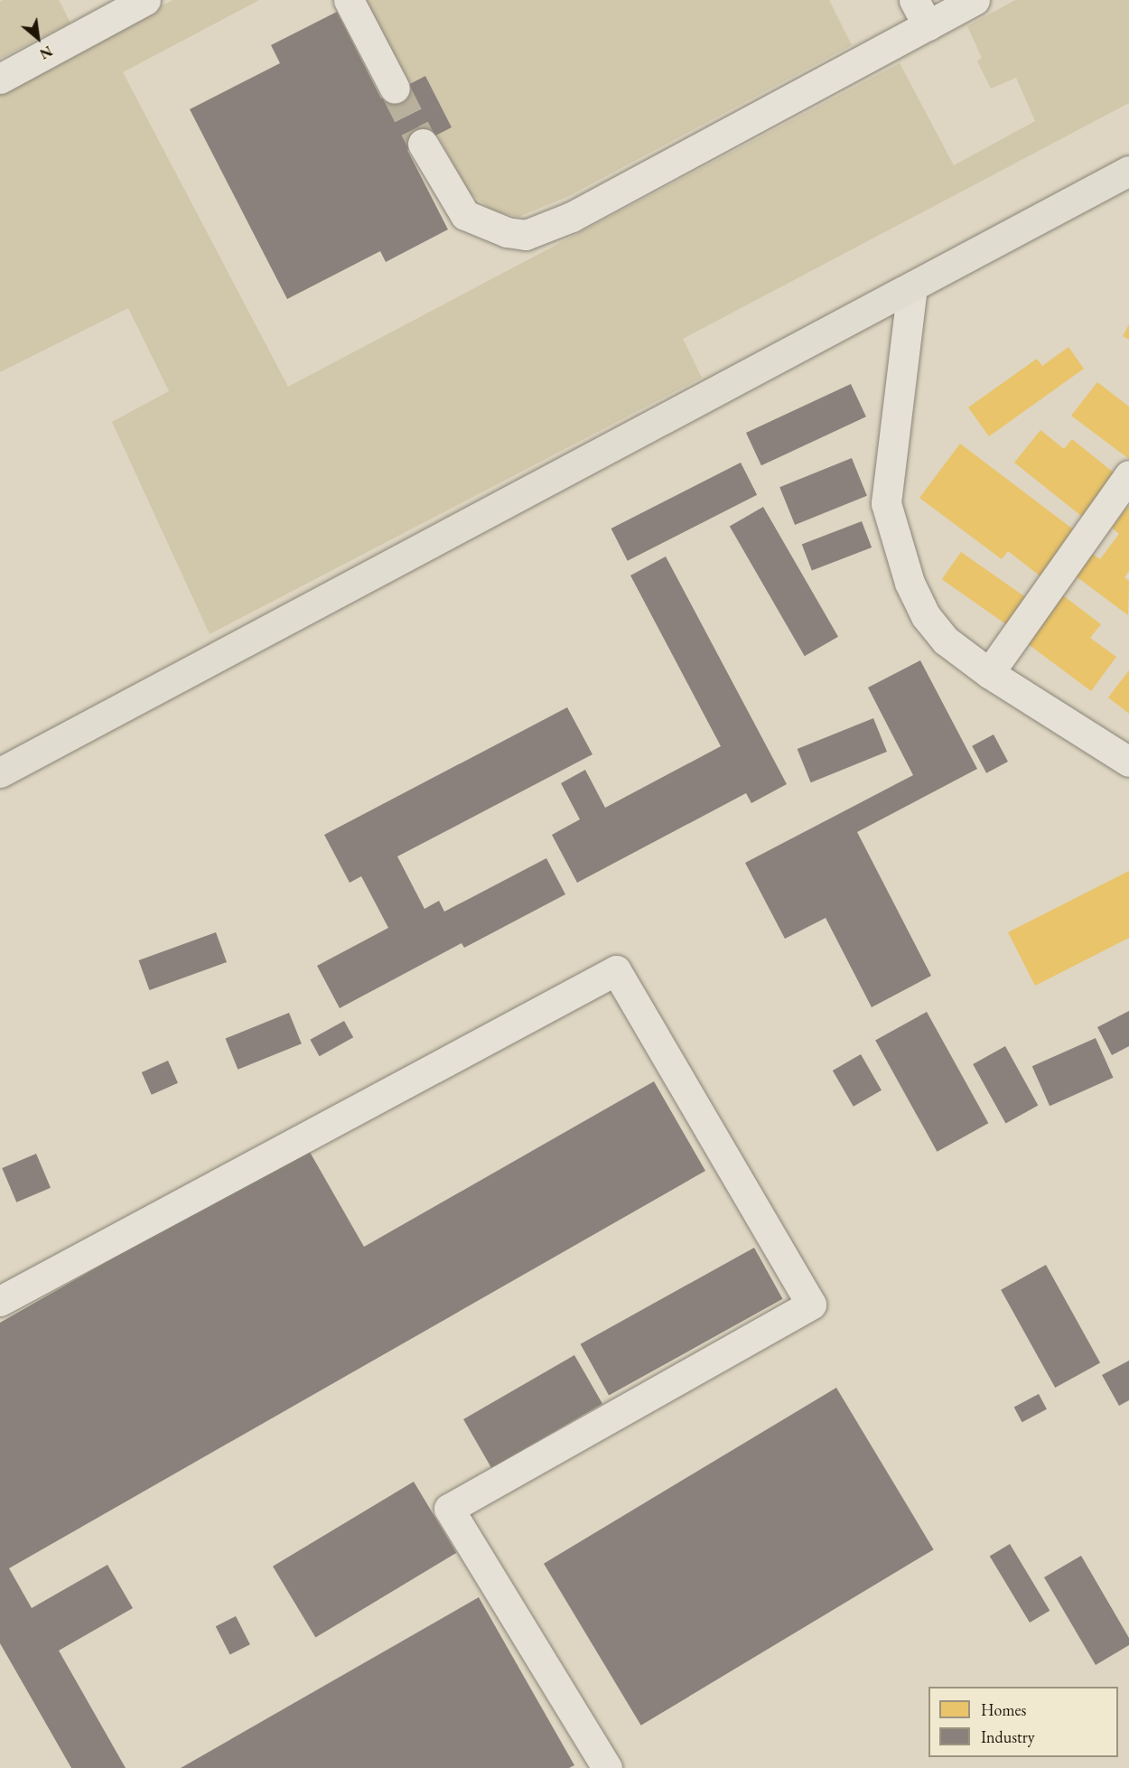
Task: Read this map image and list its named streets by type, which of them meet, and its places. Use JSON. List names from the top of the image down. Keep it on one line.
{"legend":["Homes","Industry"],"north":"bottom right"}
